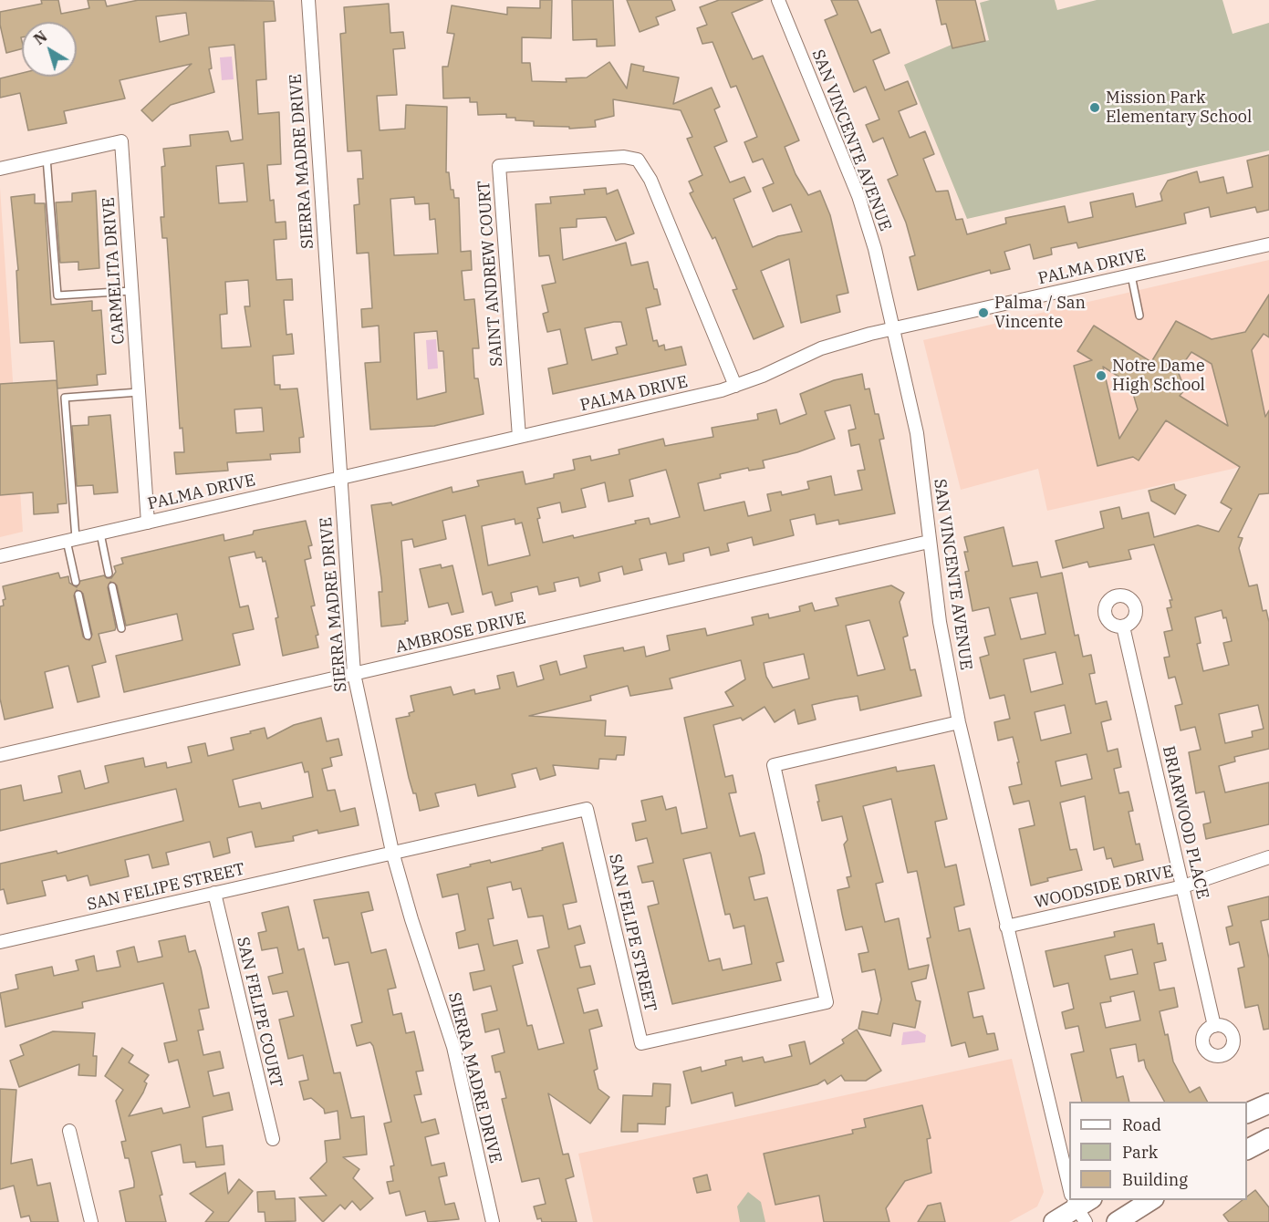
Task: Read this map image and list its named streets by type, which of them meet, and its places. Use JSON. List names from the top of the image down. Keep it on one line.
{"streets":{"street":["SAN VINCENTE AVENUE","SIERRA MADRE DRIVE","PALMA DRIVE","CARMELITA DRIVE","SAINT ANDREW COURT","AMBROSE DRIVE","BRIARWOOD PLACE","SAN FELIPE STREET","WOODSIDE DRIVE","SAN FELIPE COURT"]},"crossings":[["SAN VINCENTE AVENUE","PALMA DRIVE"],["SAN VINCENTE AVENUE","AMBROSE DRIVE"],["SAN VINCENTE AVENUE","SAN FELIPE STREET"],["SAN VINCENTE AVENUE","WOODSIDE DRIVE"],["SIERRA MADRE DRIVE","PALMA DRIVE"],["SIERRA MADRE DRIVE","AMBROSE DRIVE"],["SIERRA MADRE DRIVE","SAN FELIPE STREET"],["PALMA DRIVE","CARMELITA DRIVE"],["PALMA DRIVE","SAINT ANDREW COURT"],["BRIARWOOD PLACE","WOODSIDE DRIVE"],["SAN FELIPE STREET","SAN FELIPE COURT"]],"places":["Mission Park Elementary School","Palma / San Vincente","Notre Dame High School"],"legend":["Road","Park","Building"],"north":"top left"}
